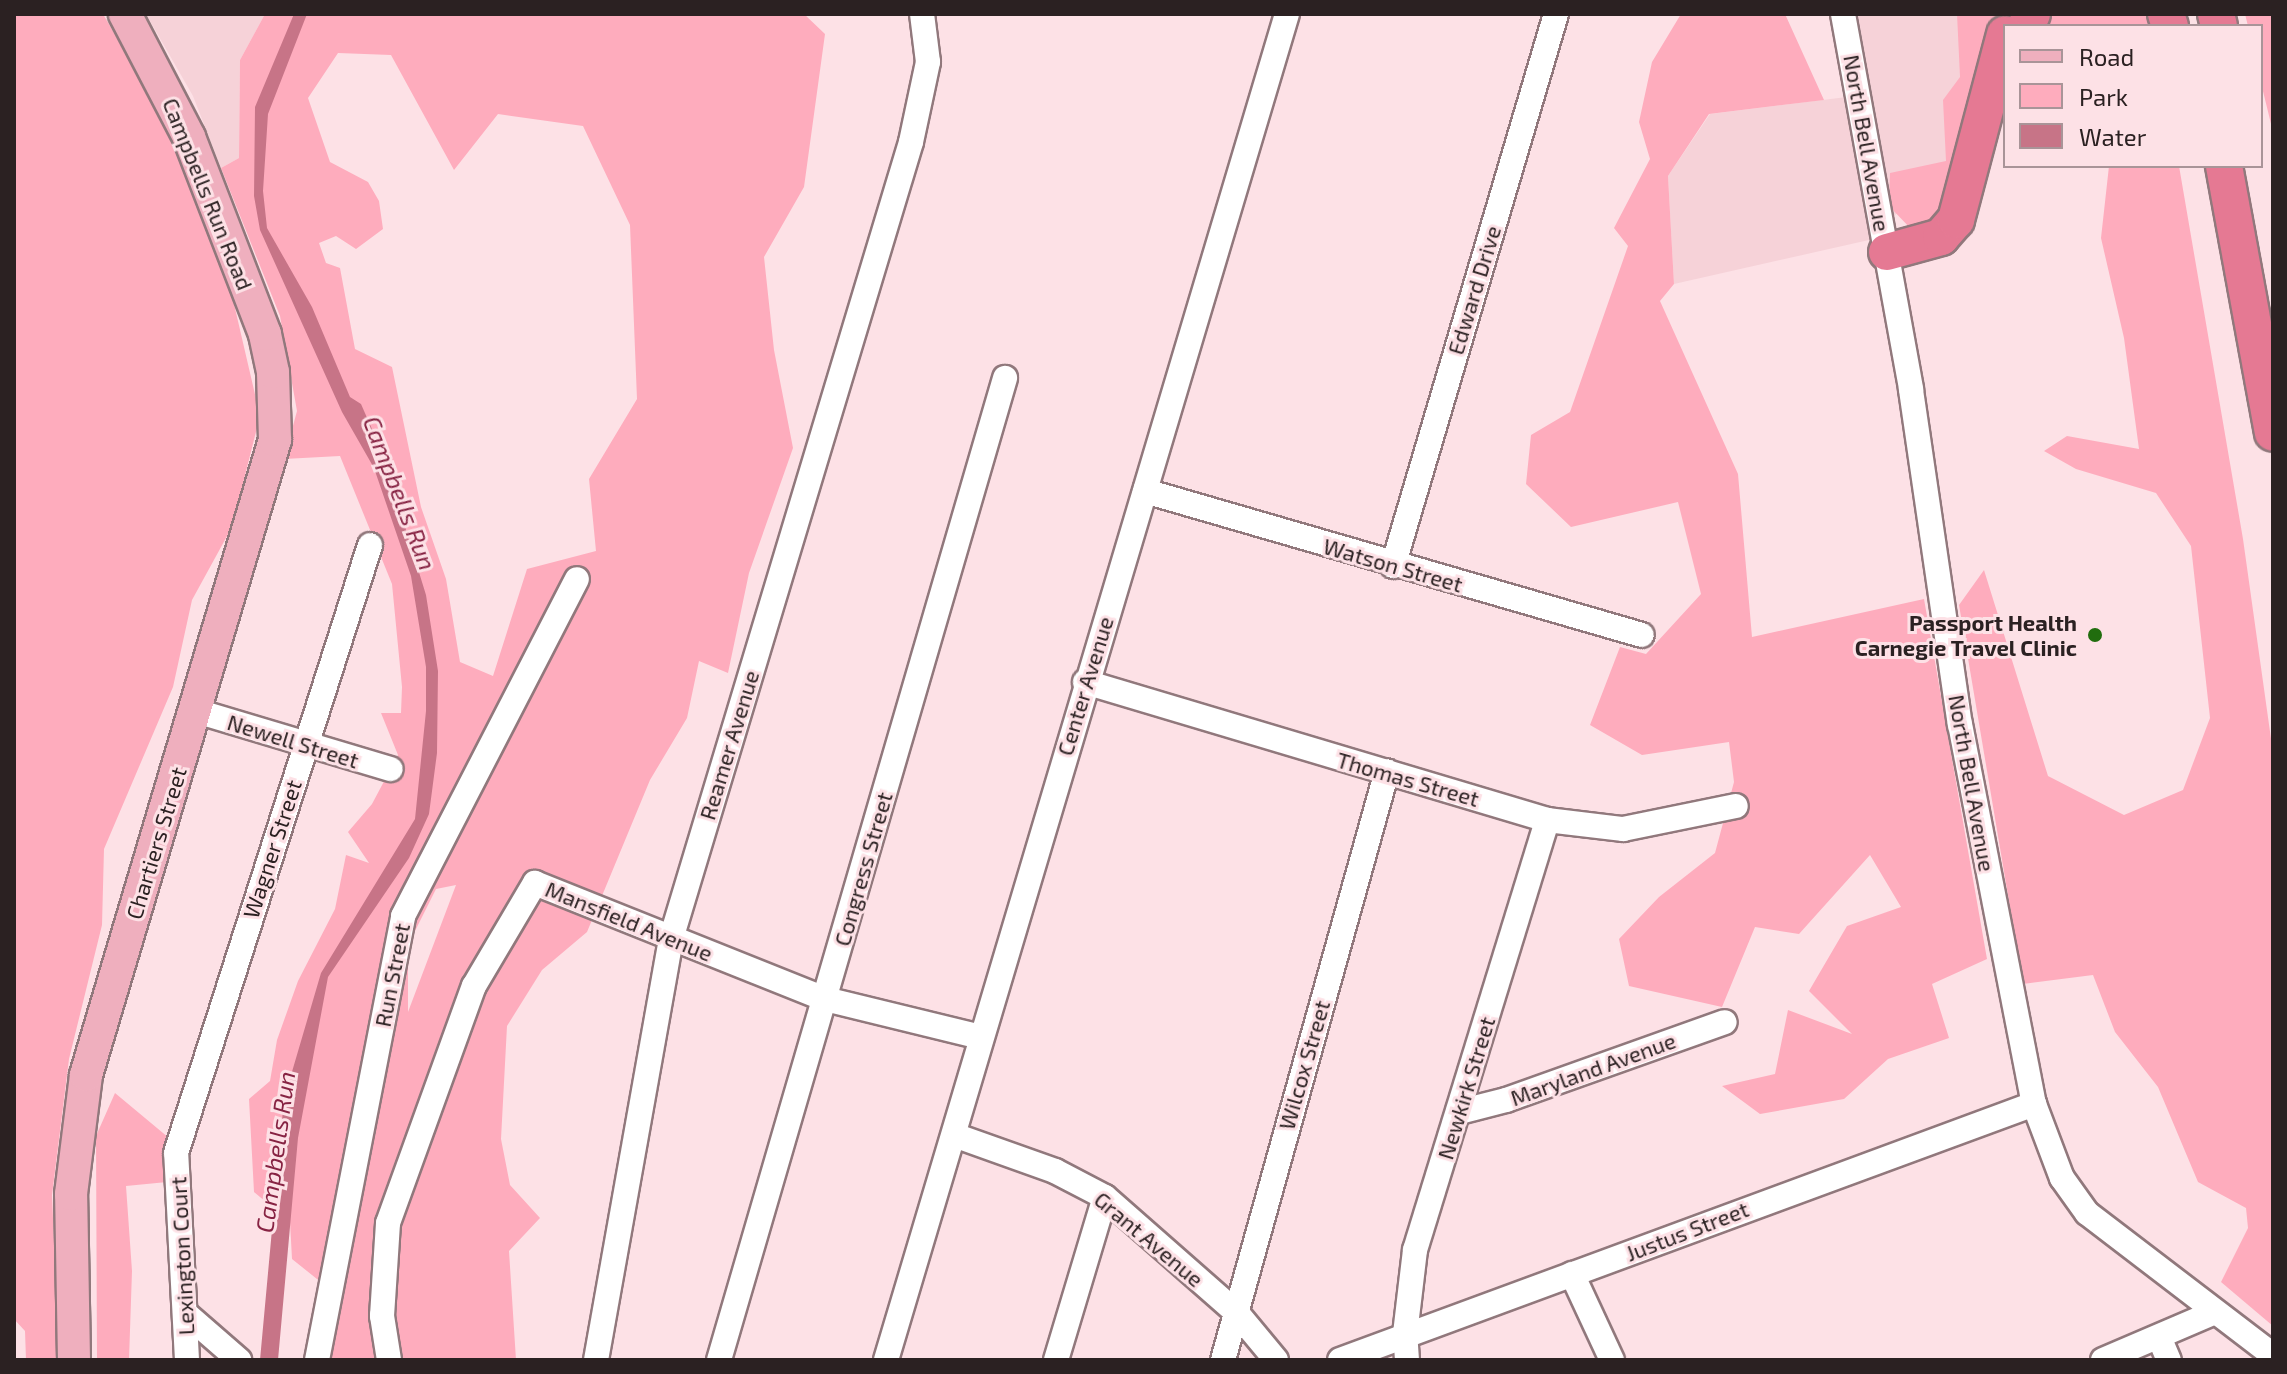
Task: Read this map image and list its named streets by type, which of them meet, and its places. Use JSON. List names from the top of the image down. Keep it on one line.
{"streets":{"main road":["Campbells Run Road","Chartiers Street"],"street":["North Bell Avenue","Edward Drive","Watson Street","Center Avenue","Newell Street","Reamer Avenue","Thomas Street","Wagner Street","Congress Street","Mansfield Avenue","Run Street","Wilcox Street","Maryland Avenue","Newkirk Street","Justus Street","Grant Avenue","Lexington Court"]},"crossings":[["North Bell Avenue","Justus Street"],["Campbells Run Road","Chartiers Street"],["Edward Drive","Watson Street"],["Watson Street","Center Avenue"],["Center Avenue","Thomas Street"],["Center Avenue","Mansfield Avenue"],["Center Avenue","Grant Avenue"],["Newell Street","Chartiers Street"],["Newell Street","Wagner Street"],["Reamer Avenue","Mansfield Avenue"],["Thomas Street","Wilcox Street"],["Thomas Street","Newkirk Street"],["Wagner Street","Lexington Court"],["Congress Street","Mansfield Avenue"],["Wilcox Street","Grant Avenue"],["Maryland Avenue","Newkirk Street"],["Newkirk Street","Justus Street"]],"water":["Campbells Run"],"places":["Passport Health Carnegie Travel Clinic"],"legend":["Road","Park","Water"]}
